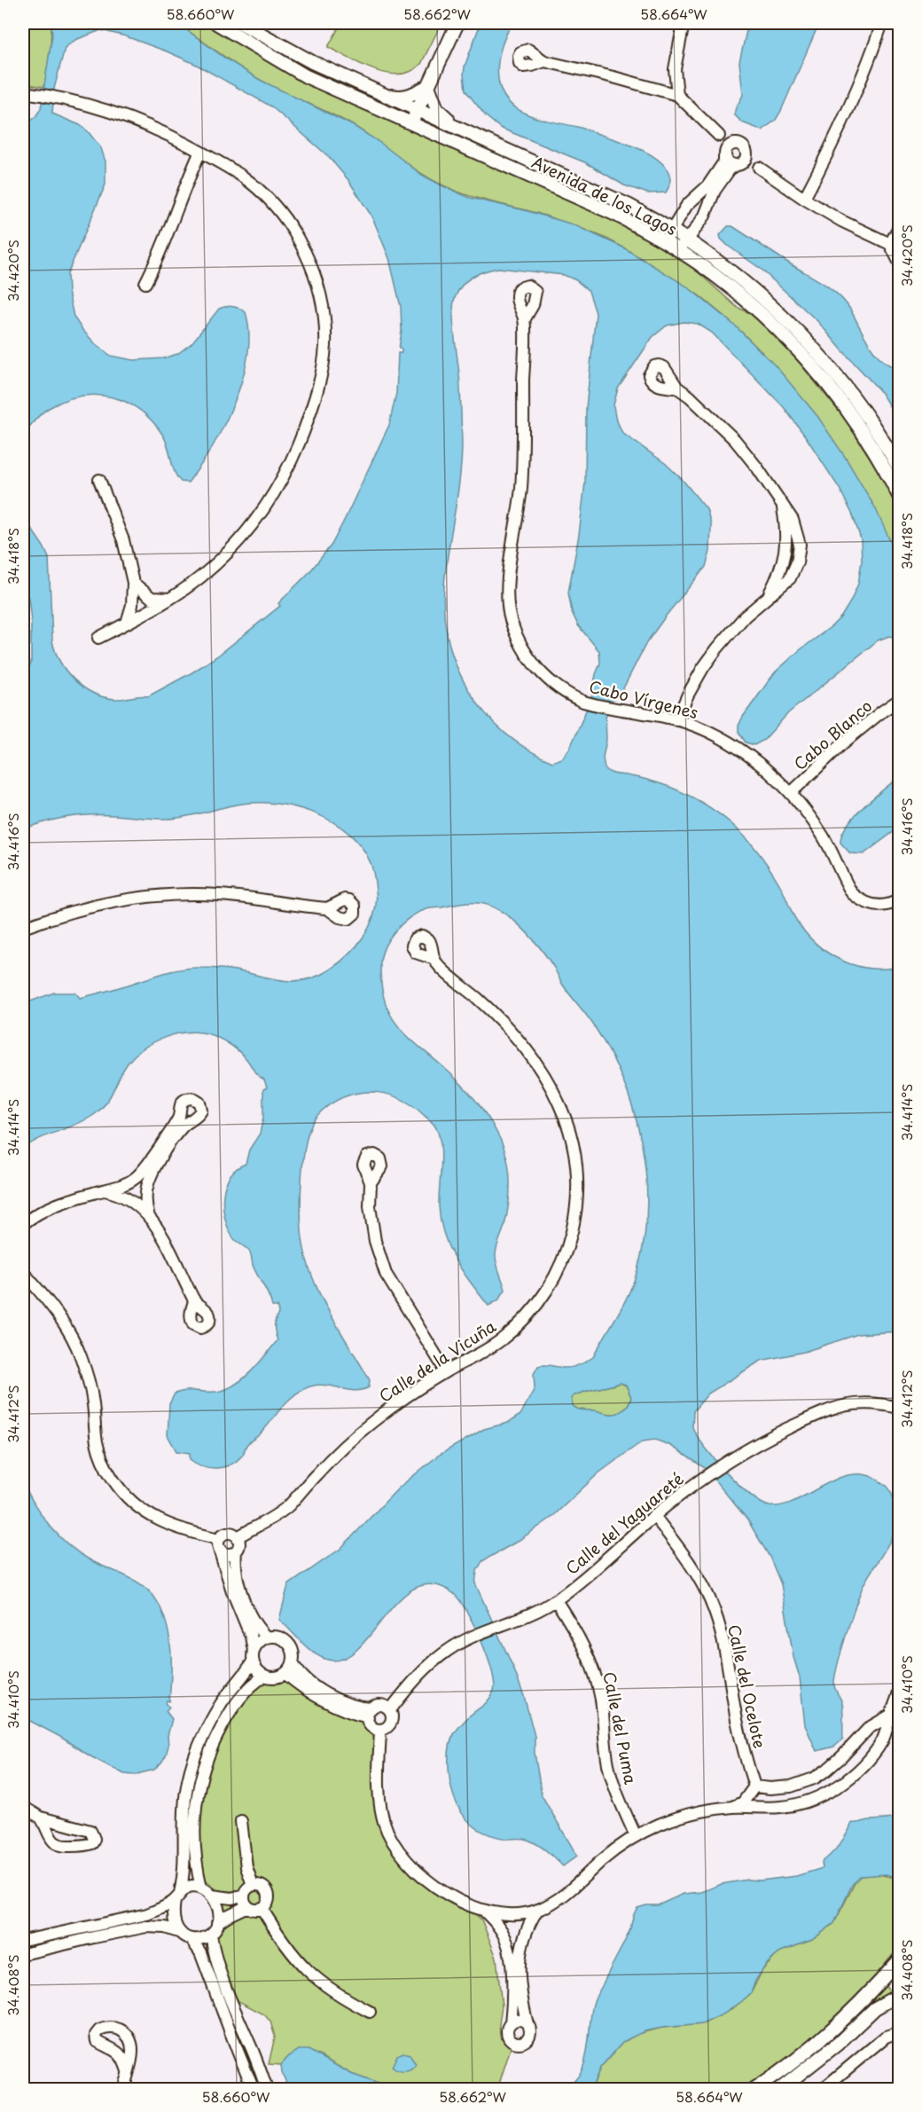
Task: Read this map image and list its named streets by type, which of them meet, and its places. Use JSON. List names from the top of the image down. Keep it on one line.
{"streets":{"street":["Avenida de los Lagos","Cabo Vírgenes","Cabo Blanco","Calle de la Vicuña","Calle del Yaguareté","Calle del Ocelote","Calle del Puma"]},"crossings":[["Cabo Vírgenes","Cabo Blanco"],["Calle del Yaguareté","Calle del Ocelote"],["Calle del Yaguareté","Calle del Puma"]],"coordinates":["58.660°W","58.662°W","58.664°W","34.420°S","34.418°S","34.416°S","34.414°S","34.412°S","34.410°S","34.408°S"]}
